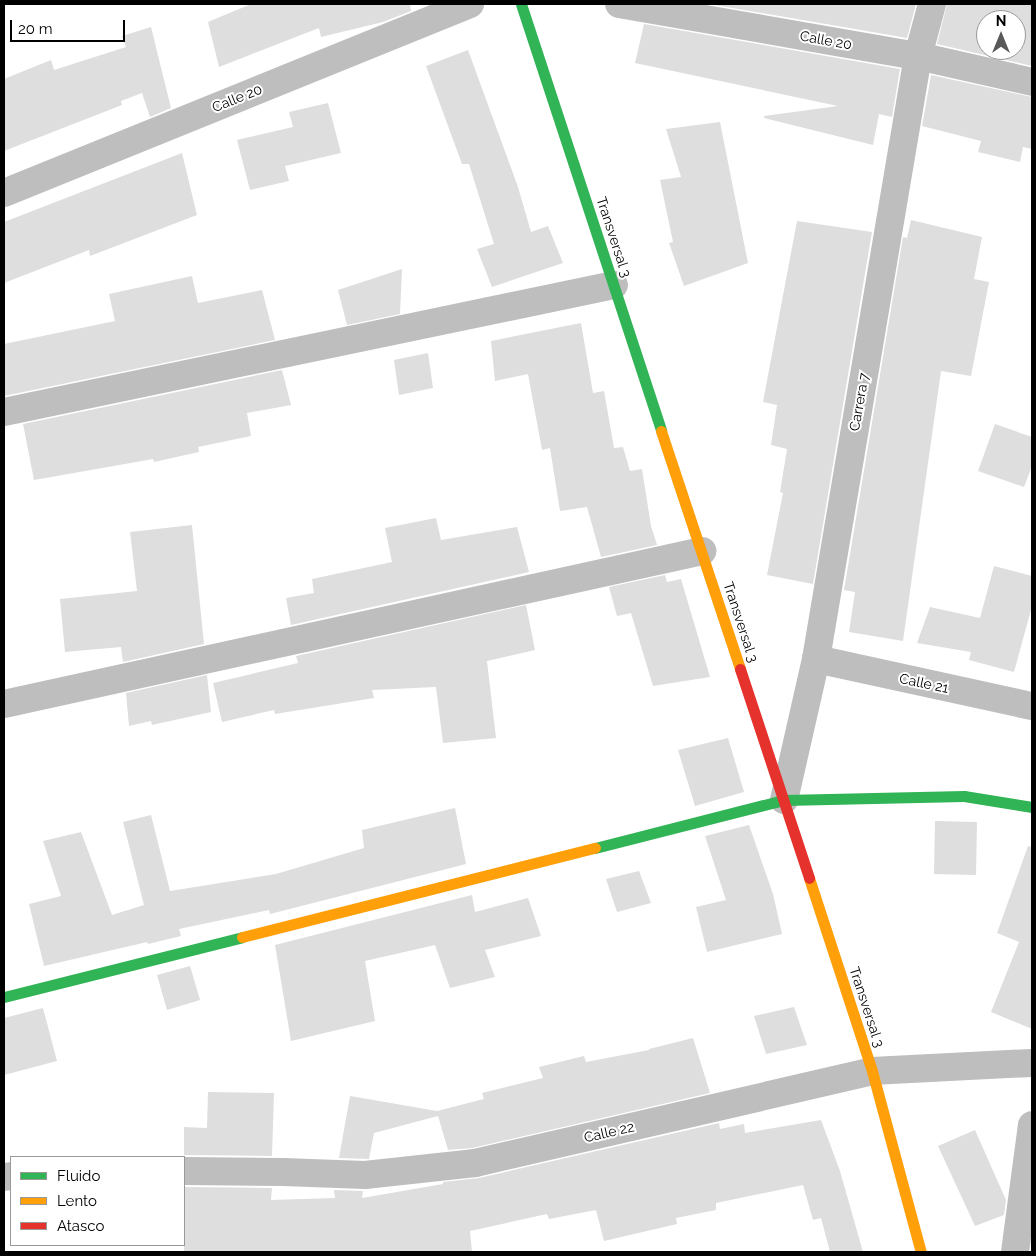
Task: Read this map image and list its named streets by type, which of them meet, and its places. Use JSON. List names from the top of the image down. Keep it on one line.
{"streets":{"street":["Calle 20","Transversal 3","Carrera 7","Calle 21","Calle 22"]},"crossings":[["Calle 20","Carrera 7"],["Transversal 3","Carrera 7"],["Transversal 3","Calle 22"],["Carrera 7","Calle 21"]],"legend":["Fluido","Lento","Atasco"],"scale_bar":"20 m","north":"top"}
